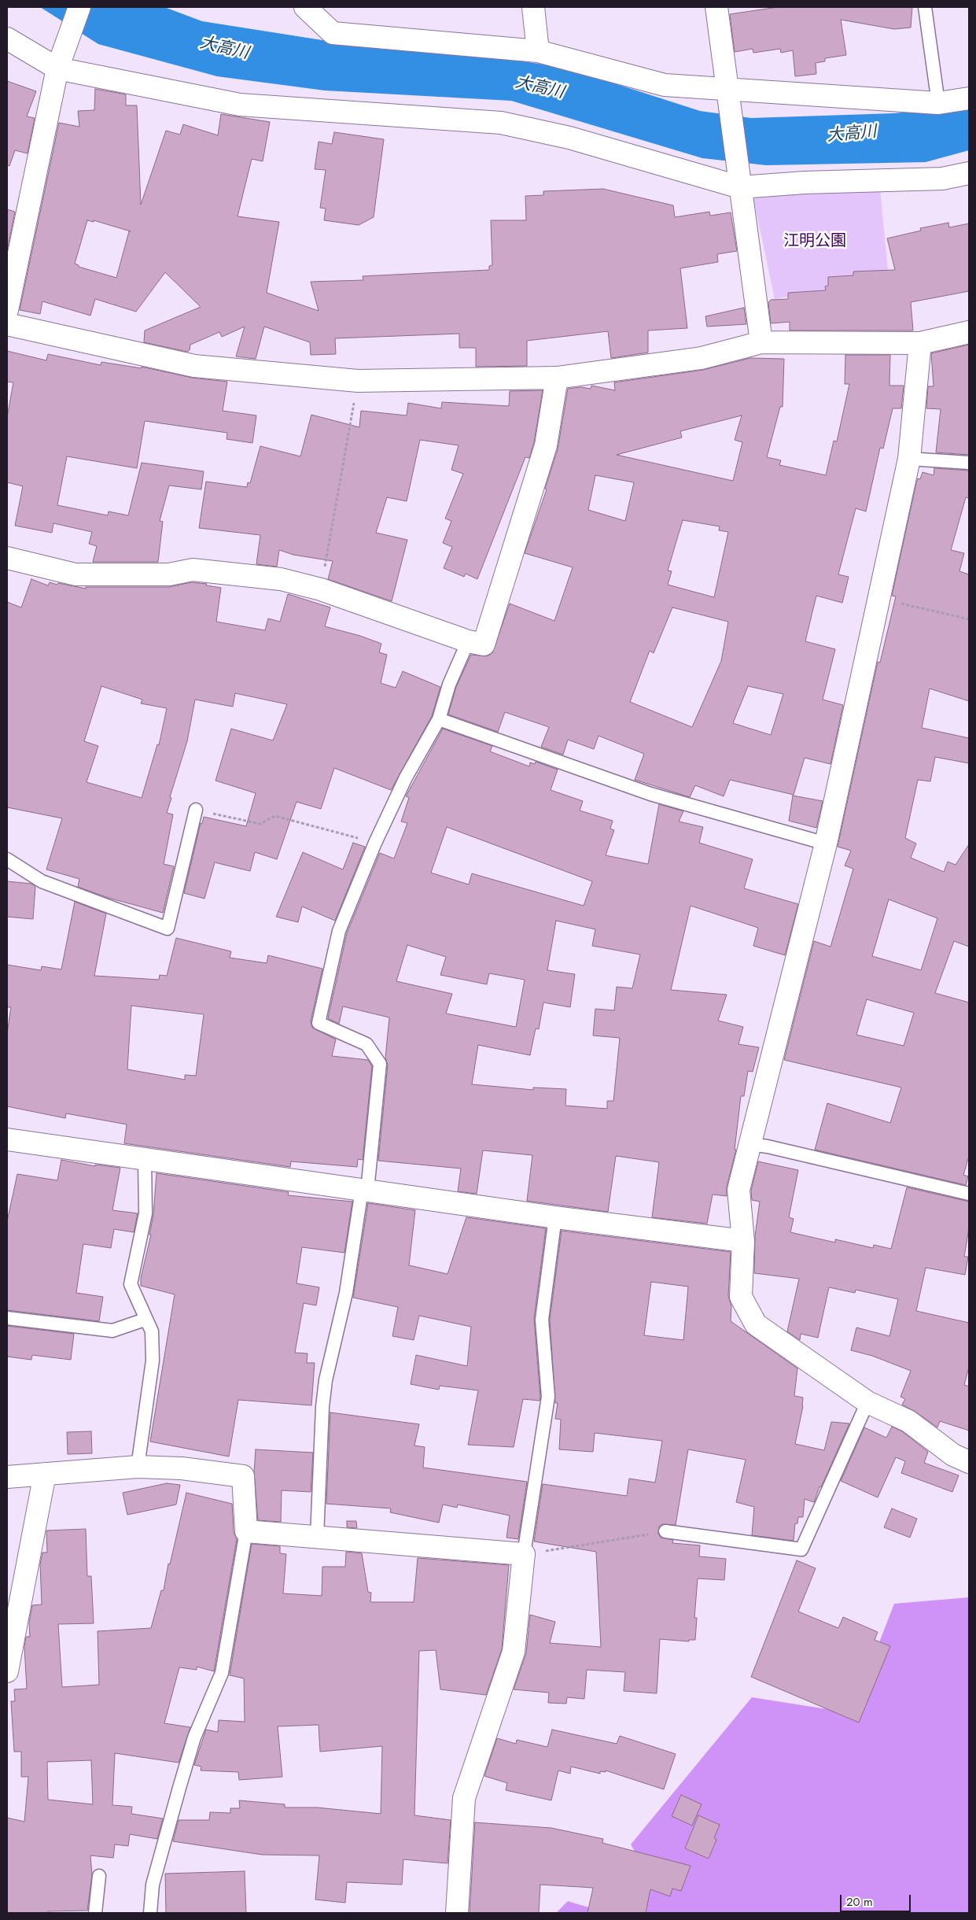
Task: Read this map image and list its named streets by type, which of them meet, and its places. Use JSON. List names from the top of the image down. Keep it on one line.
{"water":["大高川"],"parks":["江明公園"],"scale_bar":"20 m"}
